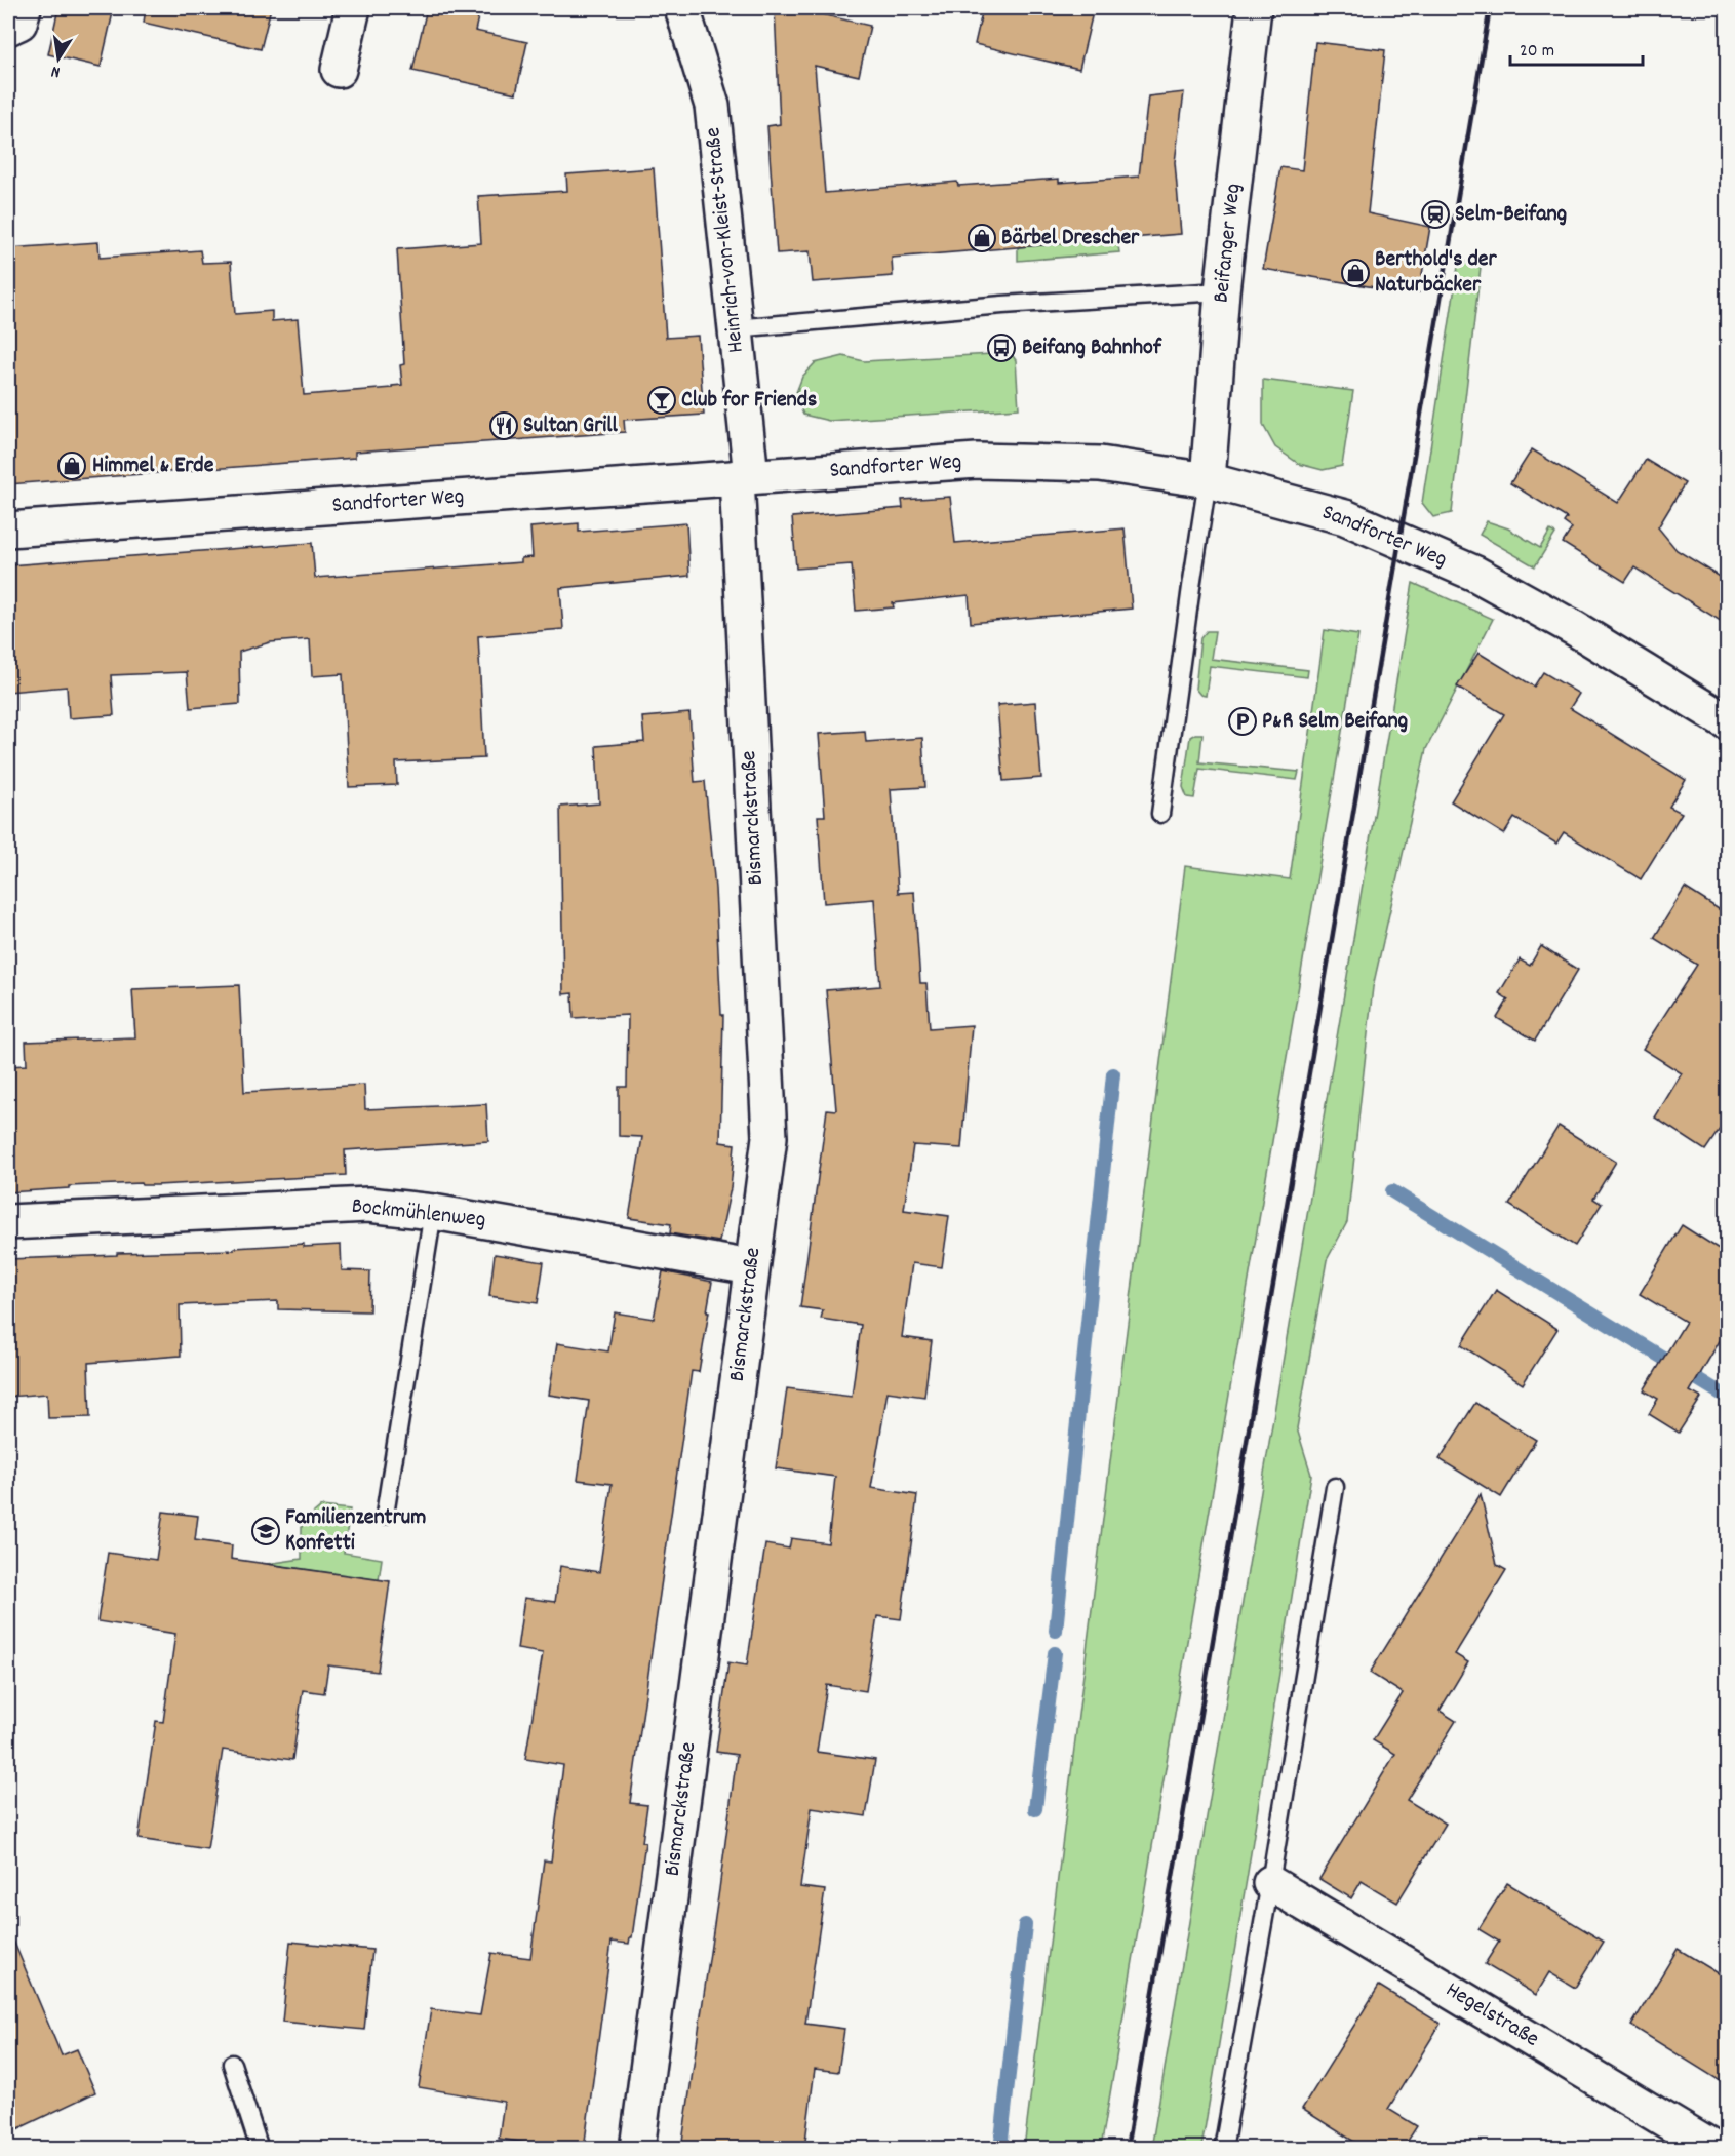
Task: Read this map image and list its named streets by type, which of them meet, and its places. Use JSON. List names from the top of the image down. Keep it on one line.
{"streets":{"street":["Heinrich-von-Kleist-Straße","Beifanger Weg","Sandforter Weg","Bismarckstraße","Bockmühlenweg","Hegelstraße"]},"crossings":[["Heinrich-von-Kleist-Straße","Sandforter Weg"],["Heinrich-von-Kleist-Straße","Bismarckstraße"],["Beifanger Weg","Sandforter Weg"],["Sandforter Weg","Bismarckstraße"],["Bismarckstraße","Bockmühlenweg"]],"places":{"station":["Selm-Beifang"],"shop":["Bärbel Drescher","Berthold's der Naturbäcker","Himmel & Erde"],"bus stop":["Beifang Bahnhof"],"bar":["Club for Friends"],"restaurant":["Sultan Grill"],"parking":["P&R Selm Beifang"],"school or university":["Familienzentrum Konfetti"]},"scale_bar":"20 m","north":"bottom"}
